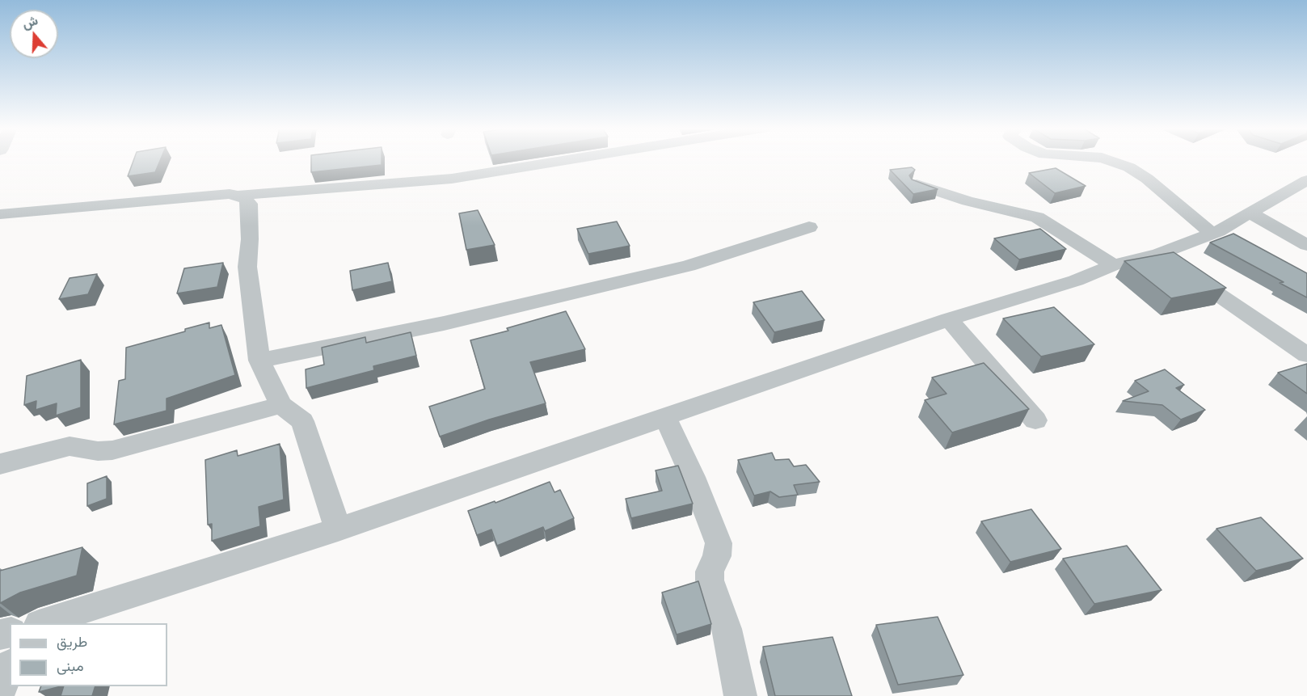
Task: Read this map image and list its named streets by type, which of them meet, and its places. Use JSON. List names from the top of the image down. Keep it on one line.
{"legend":["طريق","مبنى"],"north":"top"}
